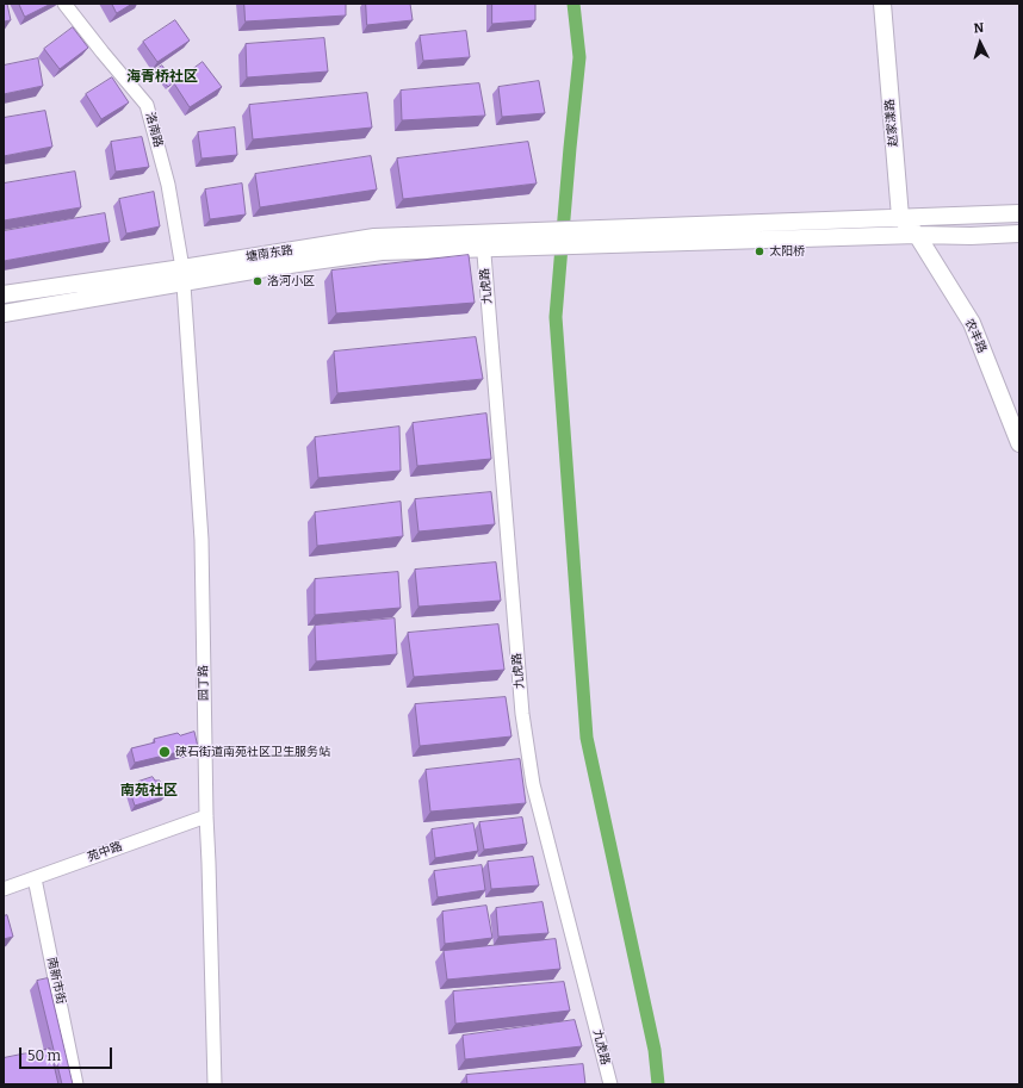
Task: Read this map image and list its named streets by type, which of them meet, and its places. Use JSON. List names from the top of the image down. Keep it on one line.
{"streets":{"main road":["赵家漾路","塘南东路","农丰路"],"street":["洛南路","九虎路","园丁路","苑中路","南新市街"]},"crossings":[["洛南路","塘南东路"],["洛南路","园丁路"],["塘南东路","九虎路"],["塘南东路","园丁路"],["园丁路","苑中路"],["苑中路","南新市街"]],"districts":["海青桥社区","南苑社区"],"places":["太阳桥","洛河小区","硖石街道南苑社区卫生服务站"],"scale_bar":"50 m","north":"top"}
